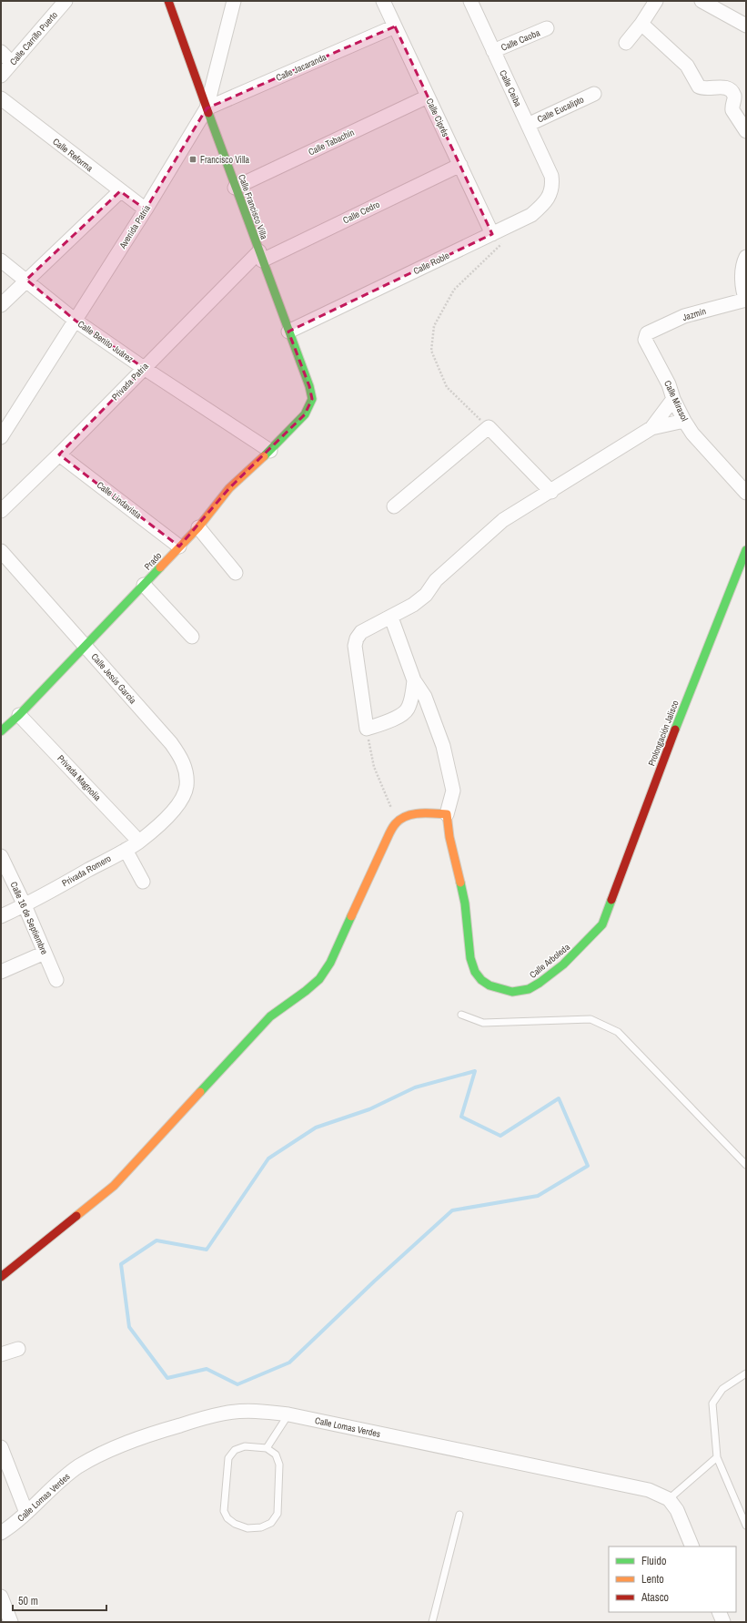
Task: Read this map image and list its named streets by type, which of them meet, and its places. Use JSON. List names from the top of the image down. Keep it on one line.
{"streets":{"street":["Calle Carrillo Puerto","Calle Caoba","Calle Jacaranda","Calle Ceiba","Calle Eucalipto","Calle Ciprés","Calle Tabachín","Calle Reforma","Calle Francisco Villa","Calle Cedro","Avenida Patria","Calle Roble","Jazmín","Calle Benito Juárez","Privada Patria","Calle Mirasol","Calle Lindavista","Prado","Calle Jesús García","Prolongación Jalisco","Privada Magnolia","Privada Romero","Calle 16 de Septiembre","Calle Arboleda","Calle Lomas Verdes"]},"crossings":[["Calle Caoba","Calle Ceiba"],["Calle Jacaranda","Calle Ciprés"],["Calle Jacaranda","Calle Francisco Villa"],["Calle Jacaranda","Avenida Patria"],["Calle Ceiba","Calle Eucalipto"],["Calle Ceiba","Calle Roble"],["Calle Ciprés","Calle Tabachín"],["Calle Ciprés","Calle Cedro"],["Calle Ciprés","Calle Roble"],["Calle Tabachín","Calle Francisco Villa"],["Calle Reforma","Avenida Patria"],["Calle Francisco Villa","Calle Cedro"],["Calle Francisco Villa","Avenida Patria"],["Calle Francisco Villa","Calle Roble"],["Calle Francisco Villa","Privada Patria"],["Calle Francisco Villa","Prado"],["Calle Cedro","Privada Patria"],["Avenida Patria","Calle Benito Juárez"],["Jazmín","Calle Mirasol"],["Calle Benito Juárez","Privada Patria"],["Calle Benito Juárez","Prado"],["Privada Patria","Calle Lindavista"],["Calle Lindavista","Prado"],["Prado","Calle Jesús García"],["Prado","Privada Magnolia"],["Calle Jesús García","Privada Romero"],["Prolongación Jalisco","Calle Arboleda"],["Privada Magnolia","Privada Romero"],["Privada Romero","Calle 16 de Septiembre"]],"places":{"transit":["Francisco Villa"]},"legend":["Fluido","Lento","Atasco"],"scale_bar":"50 m"}
